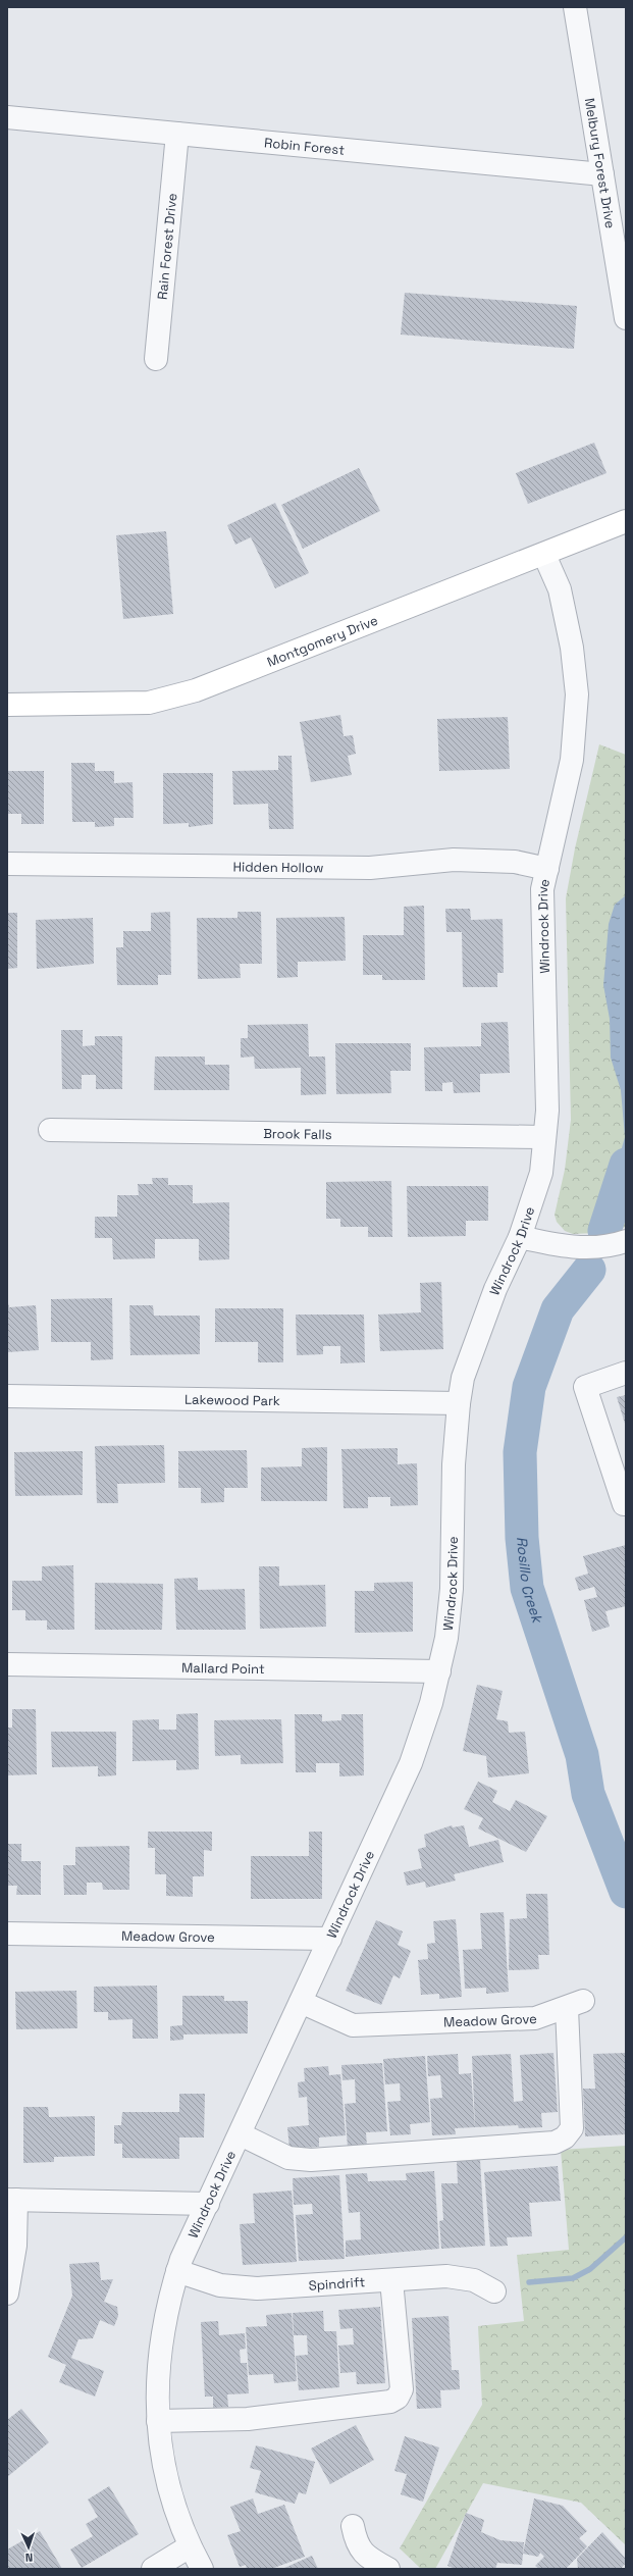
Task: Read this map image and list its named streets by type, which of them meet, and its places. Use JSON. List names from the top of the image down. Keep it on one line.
{"streets":{"main road":["Montgomery Drive"],"street":["Robin Forest","Melbury Forest Drive","Rain Forest Drive","Hidden Hollow","Windrock Drive","Brook Falls","Lakewood Park","Mallard Point","Meadow Grove","Spindrift"]},"crossings":[["Robin Forest","Melbury Forest Drive"],["Robin Forest","Rain Forest Drive"],["Montgomery Drive","Windrock Drive"],["Hidden Hollow","Windrock Drive"],["Windrock Drive","Brook Falls"],["Windrock Drive","Lakewood Park"],["Windrock Drive","Mallard Point"],["Windrock Drive","Meadow Grove"],["Windrock Drive","Spindrift"]],"water":["Rosillo Creek"],"north":"bottom"}
